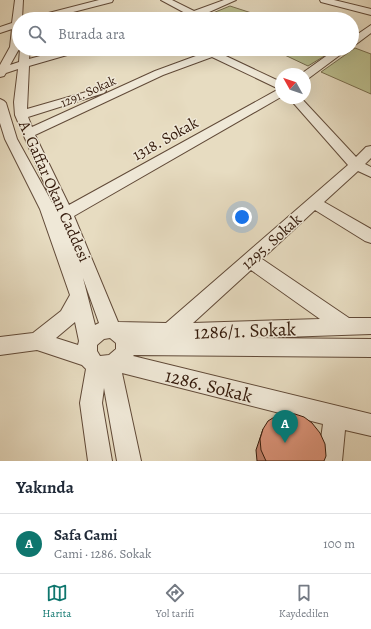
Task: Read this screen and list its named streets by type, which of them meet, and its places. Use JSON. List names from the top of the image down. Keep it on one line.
{"streets":{"street":["1291. Sokak","1318. Sokak","A. Gaffar Okan Caddesi","1295. Sokak","1286/1. Sokak","1286. Sokak"]},"crossings":[["1291. Sokak","A. Gaffar Okan Caddesi"],["1318. Sokak","A. Gaffar Okan Caddesi"],["A. Gaffar Okan Caddesi","1286/1. Sokak"],["A. Gaffar Okan Caddesi","1286. Sokak"],["1295. Sokak","1286/1. Sokak"],["1286/1. Sokak","1286. Sokak"]],"north":"top left","page":{"search":"Burada ara","pins":"A","heading":"Yakında","list":[{"mark":"A","name":"Safa Cami","note":"Cami · 1286. Sokak","value":"100 m"}],"nav":["Harita","Yol tarifi","Kaydedilen"]}}
